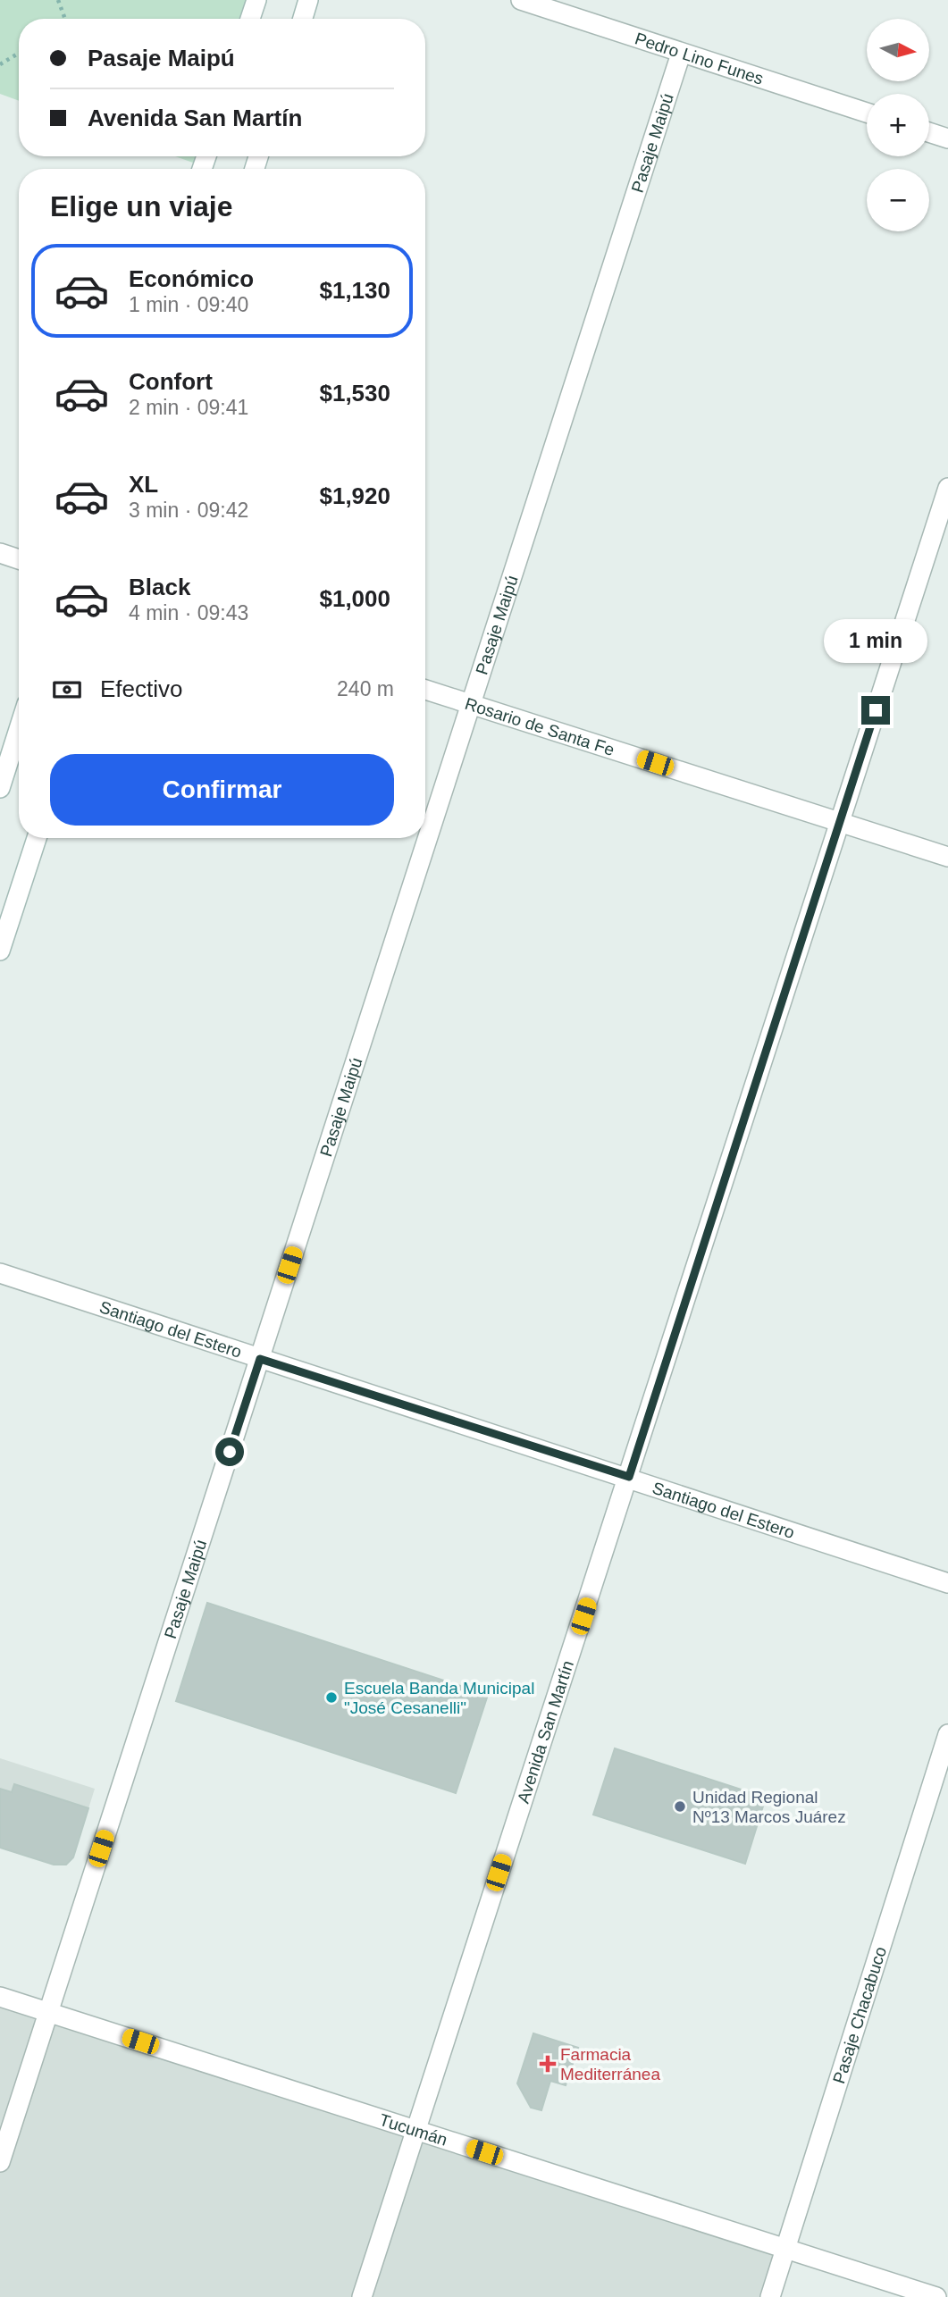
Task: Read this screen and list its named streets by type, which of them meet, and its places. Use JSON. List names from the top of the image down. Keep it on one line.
{"streets":{"street":["Pedro Lino Funes","Pasaje Maipú","Rosario de Santa Fe","Santiago del Estero","Avenida San Martín","Pasaje Chacabuco","Tucumán"]},"crossings":[["Pedro Lino Funes","Pasaje Maipú"],["Pasaje Maipú","Rosario de Santa Fe"],["Pasaje Maipú","Santiago del Estero"],["Pasaje Maipú","Tucumán"],["Rosario de Santa Fe","Avenida San Martín"],["Santiago del Estero","Avenida San Martín"],["Avenida San Martín","Tucumán"],["Pasaje Chacabuco","Tucumán"]],"places":{"other":["Escuela Banda Municipal \"José Cesanelli\"","Unidad Regional Nº13 Marcos Juárez"],"health":["Farmacia Mediterránea"]},"north":"right","page":{"map_buttons":["+","−"],"banner":["Pasaje Maipú","Avenida San Martín"],"heading":"Elige un viaje","list":[{"name":"Económico","note":"1 min · 09:40","value":"$1,130"},{"name":"Confort","note":"2 min · 09:41","value":"$1,530"},{"name":"XL","note":"3 min · 09:42","value":"$1,920"},{"name":"Black","note":"4 min · 09:43","value":"$1,000"}],"bubble":"1 min","pay":["Efectivo","240 m"],"buttons":"Confirmar"}}
